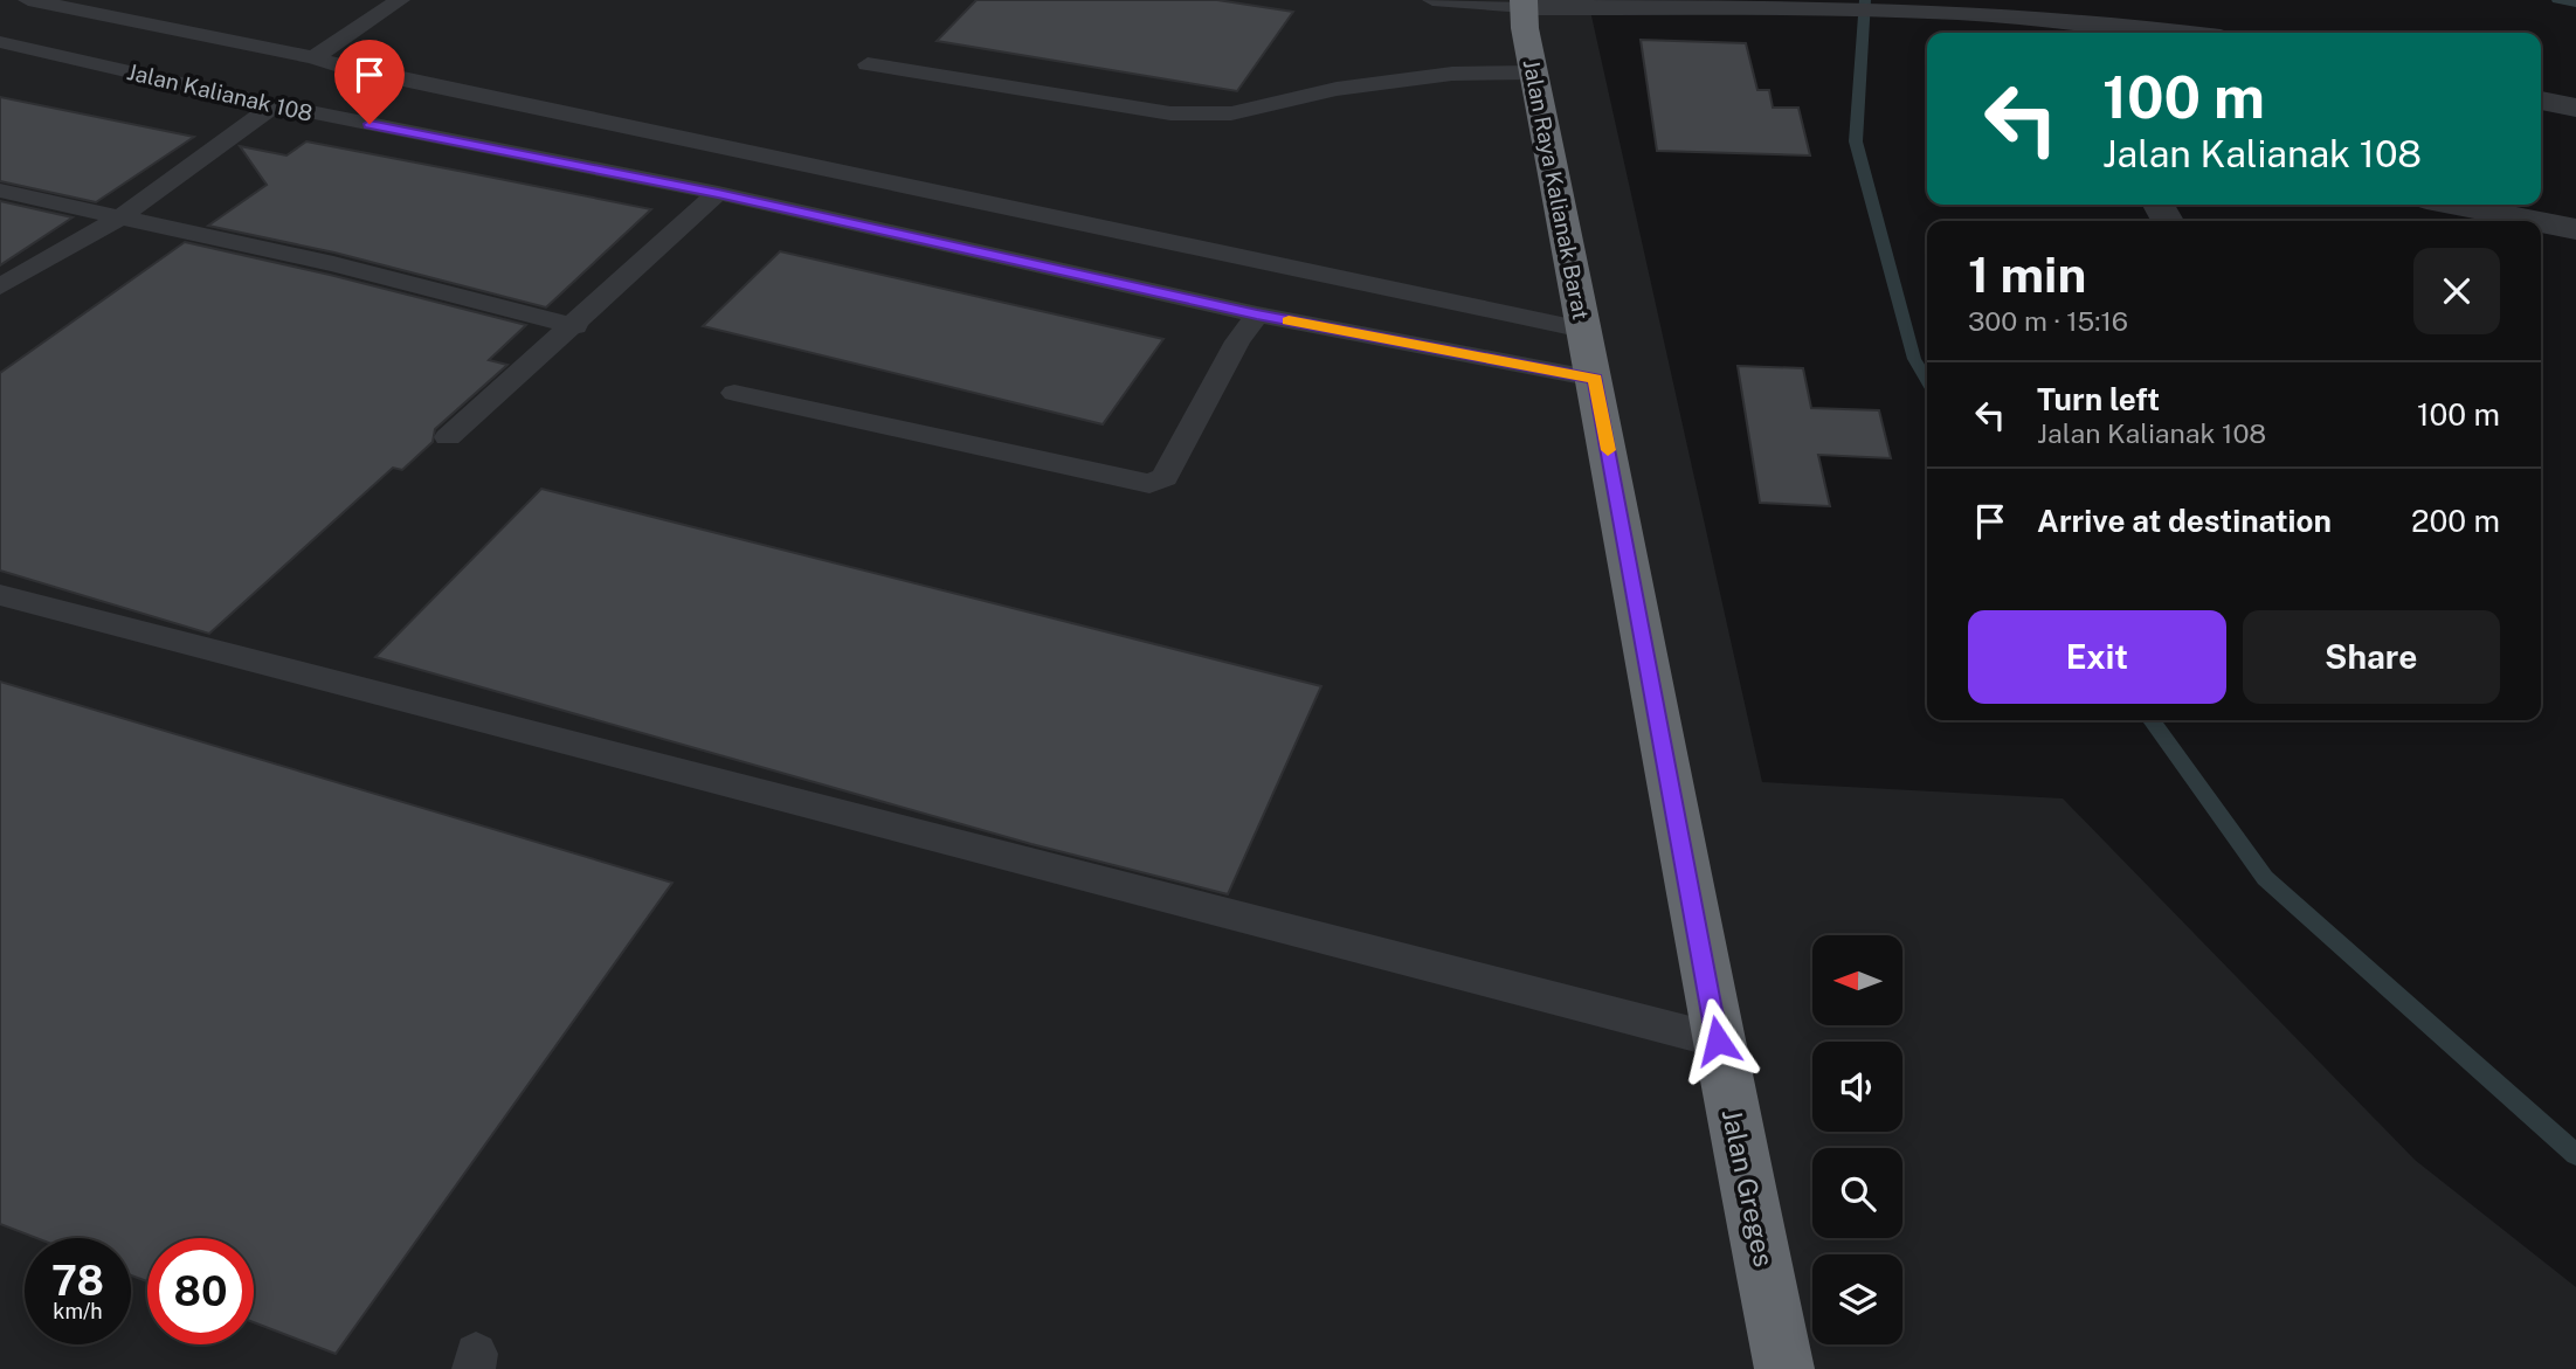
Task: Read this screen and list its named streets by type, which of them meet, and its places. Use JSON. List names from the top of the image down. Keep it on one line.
{"streets":{"highway":["Jalan Raya Kalianak Barat","Jalan Greges"],"lane":["Jalan Kalianak 108"]},"crossings":[["Jalan Kalianak 108","Jalan Raya Kalianak Barat"],["Jalan Kalianak 108","Jalan Greges"],["Jalan Raya Kalianak Barat","Jalan Greges"]],"north":"left","page":{"turn":["100 m","Jalan Kalianak 108"],"heading":["1 min","300 m · 15:16"],"list":[{"name":"Turn left","note":"Jalan Kalianak 108","value":"100 m"},{"name":"Arrive at destination","value":"200 m"}],"buttons":["Exit","Share"],"speed":"78 km/h","limit":"80"}}
